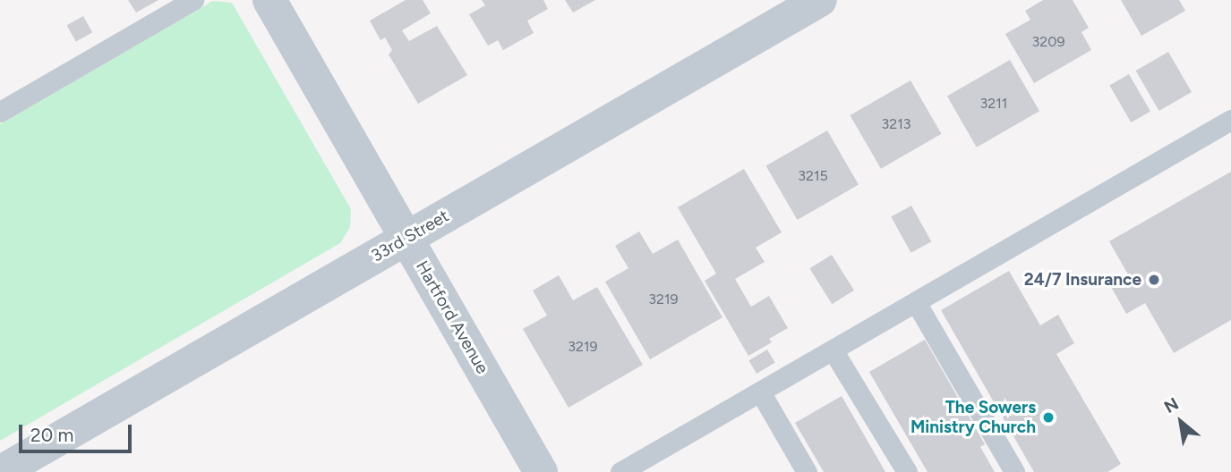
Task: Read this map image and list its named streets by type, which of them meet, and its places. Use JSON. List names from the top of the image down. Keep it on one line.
{"streets":{"street":["33rd Street","Hartford Avenue"]},"crossings":[["33rd Street","Hartford Avenue"]],"places":["24/7 Insurance","The Sowers Ministry Church"],"house_numbers":["3209","3211","3213","3215","3219","3219"],"scale_bar":"20 m","north":"top left"}
